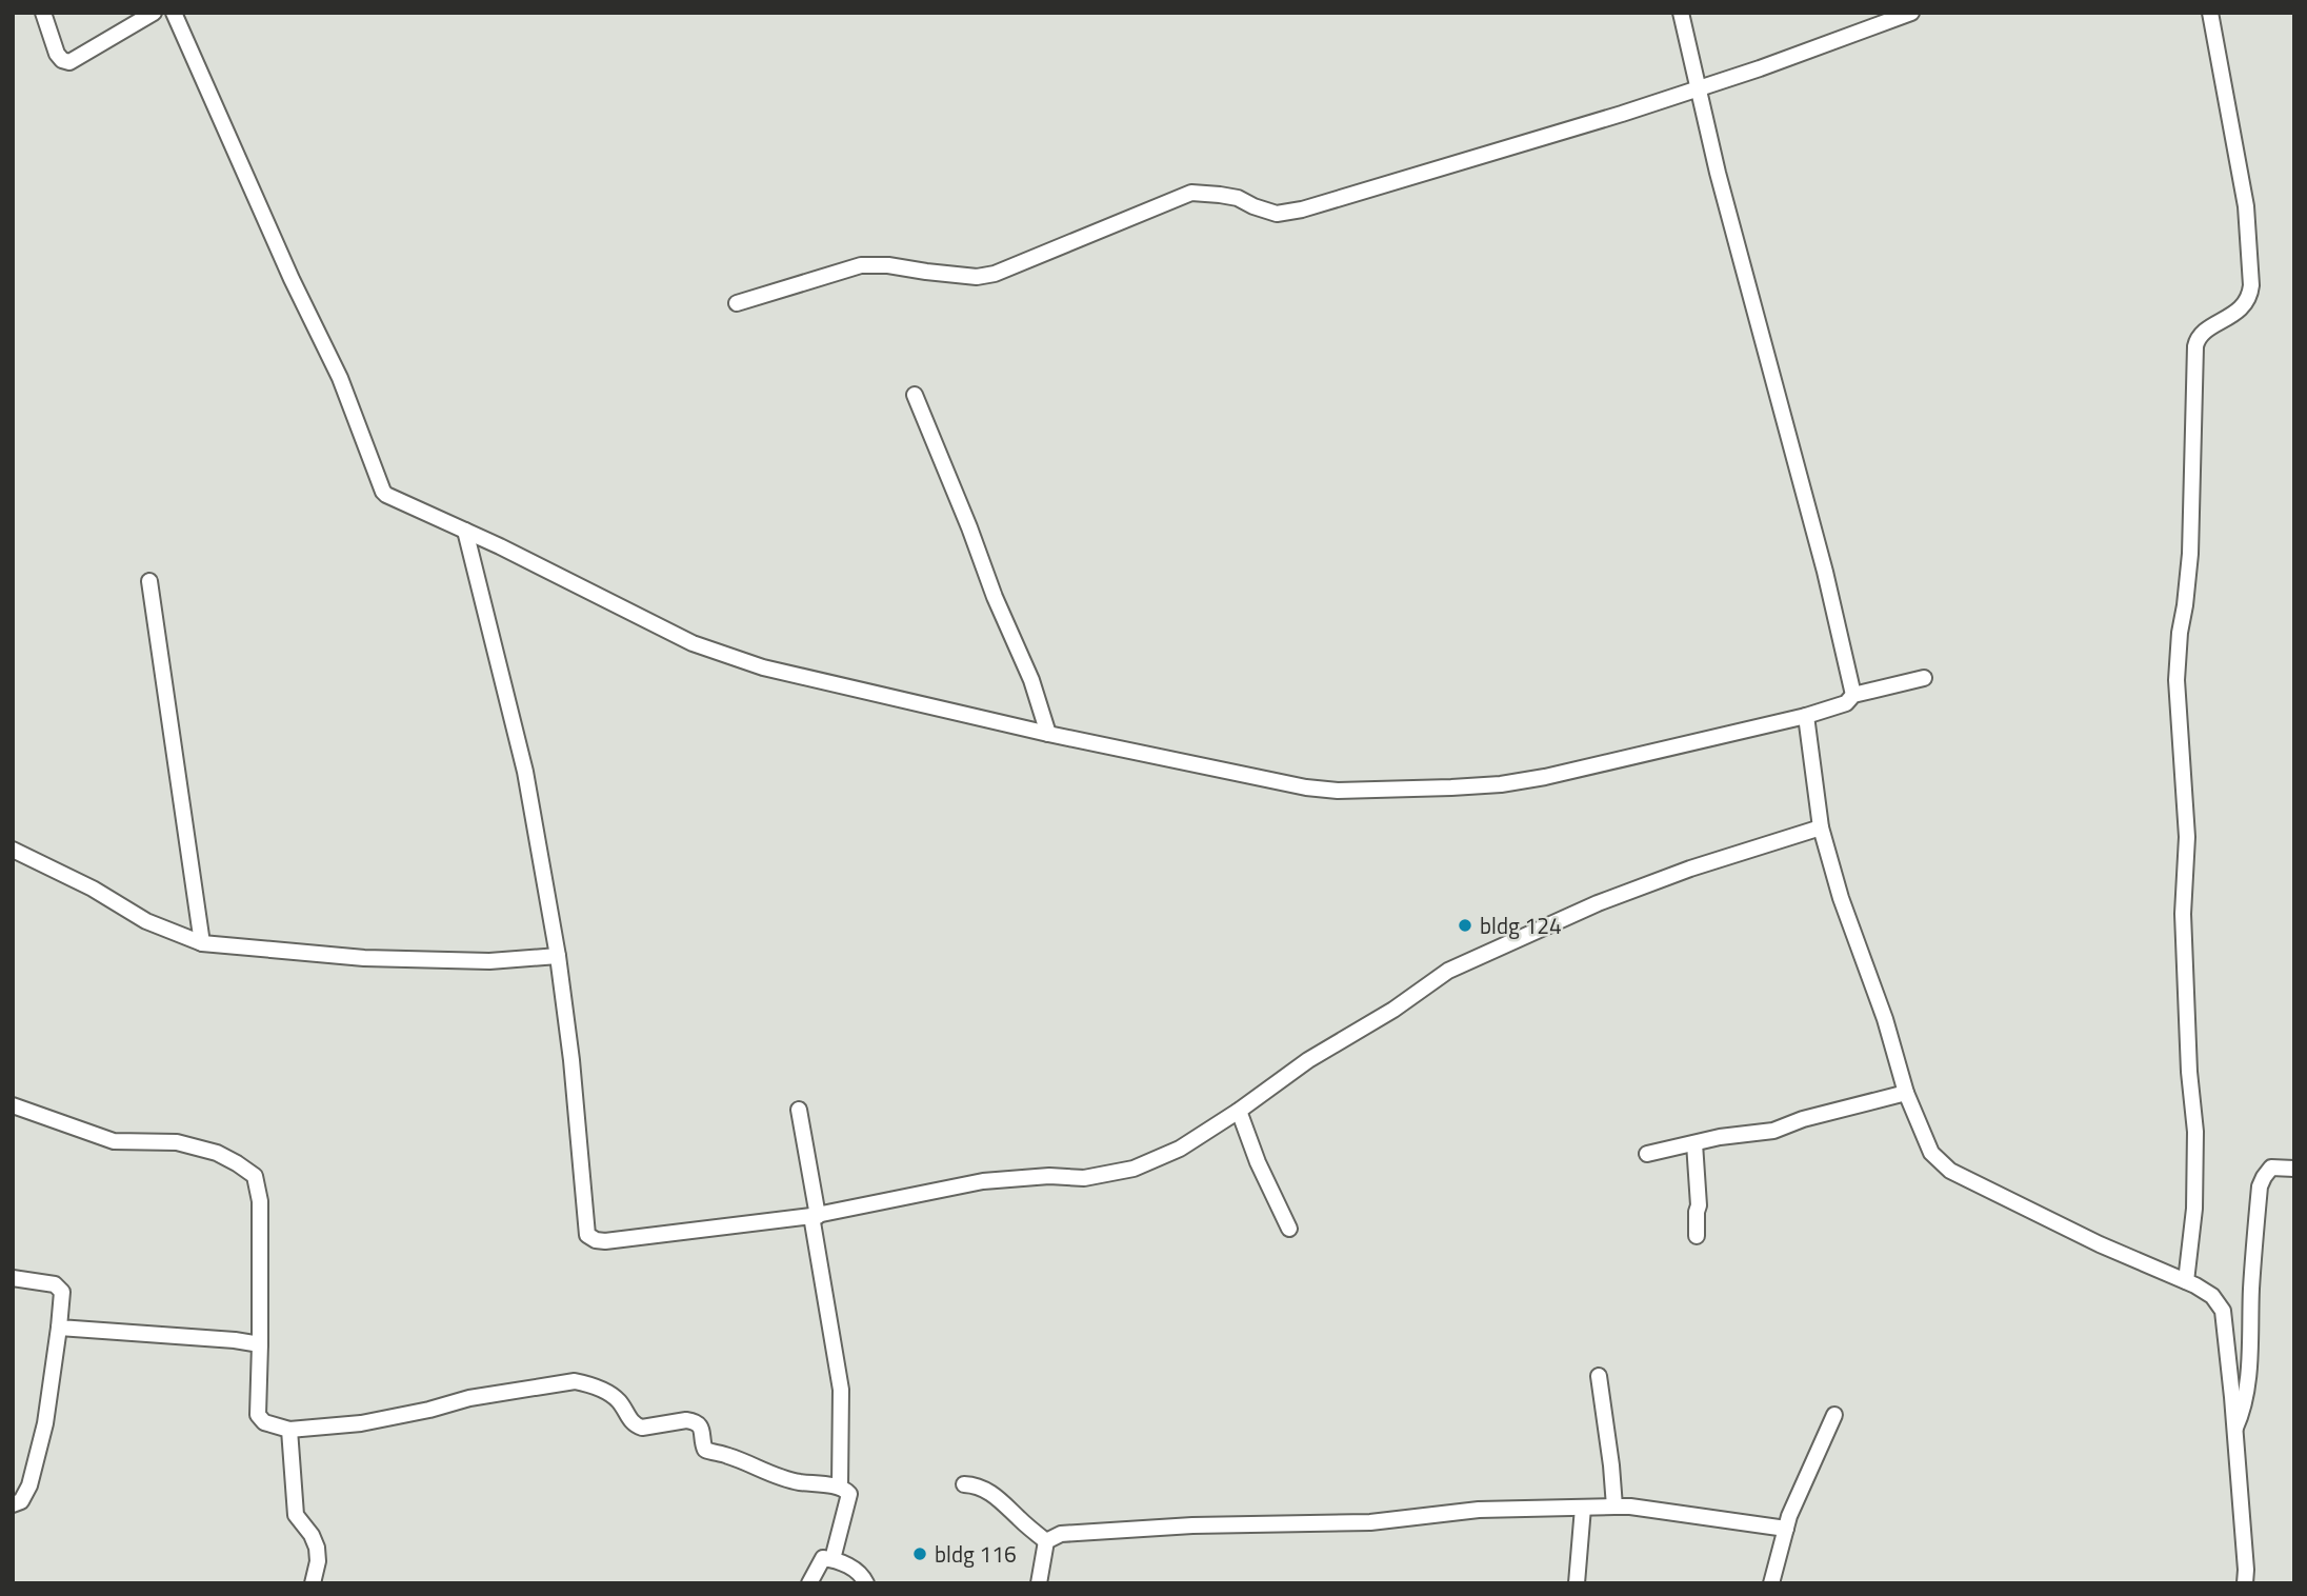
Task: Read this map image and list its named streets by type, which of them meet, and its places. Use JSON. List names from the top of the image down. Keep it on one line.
{"places":["bldg 124","bldg 116"]}
